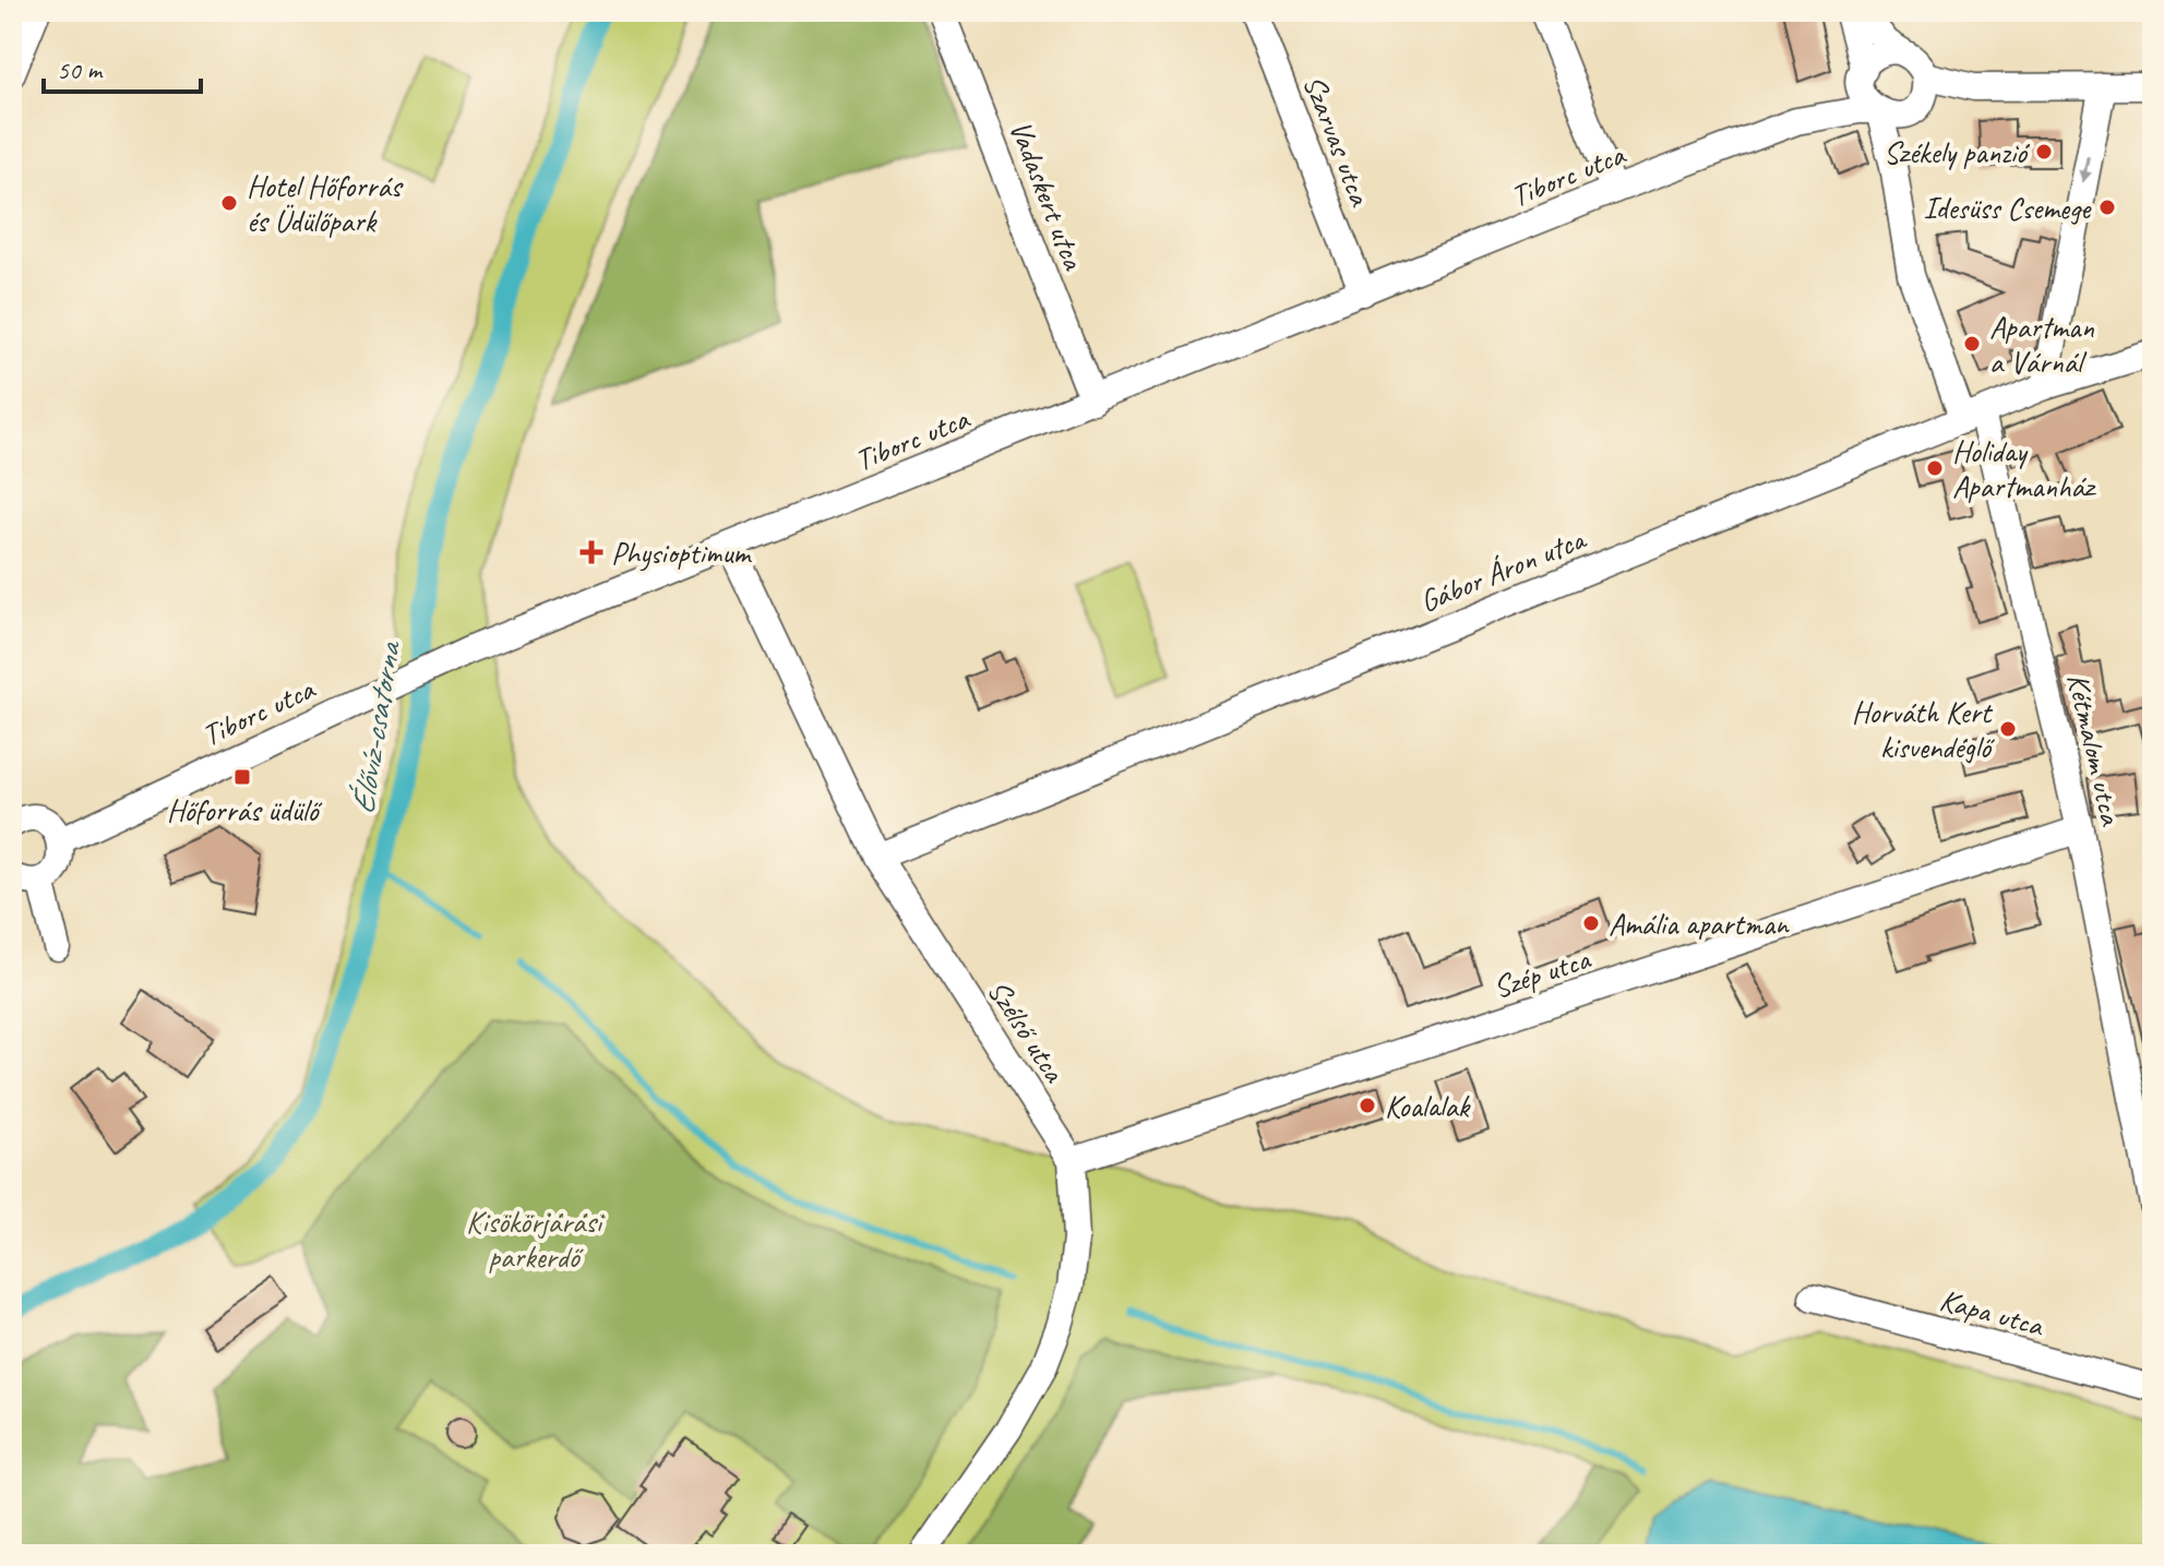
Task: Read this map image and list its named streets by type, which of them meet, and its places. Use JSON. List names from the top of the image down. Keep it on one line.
{"streets":{"street":["Szarvas utca","Tiborc utca","Vadaskert utca","Gábor Áron utca","Kétmalom utca","Szép utca","Szélső utca","Kapa utca"]},"crossings":[["Szarvas utca","Tiborc utca"],["Tiborc utca","Vadaskert utca"],["Tiborc utca","Kétmalom utca"],["Tiborc utca","Szélső utca"],["Gábor Áron utca","Kétmalom utca"],["Gábor Áron utca","Szélső utca"],["Kétmalom utca","Szép utca"],["Szép utca","Szélső utca"]],"water":["Élővíz-csatorna"],"parks":["Kisökörjárási parkerdő"],"places":{"other":["Székely panzió","Hotel Hőforrás és Üdülőpark","Idesüss Csemege","Apartman a Várnál","Holiday Apartmanház","Horváth Kert kisvendéglő","Amália apartman","Koalalak"],"health":["Physioptimum"],"transit":["Hőforrás üdülő"]},"scale_bar":"50 m"}
